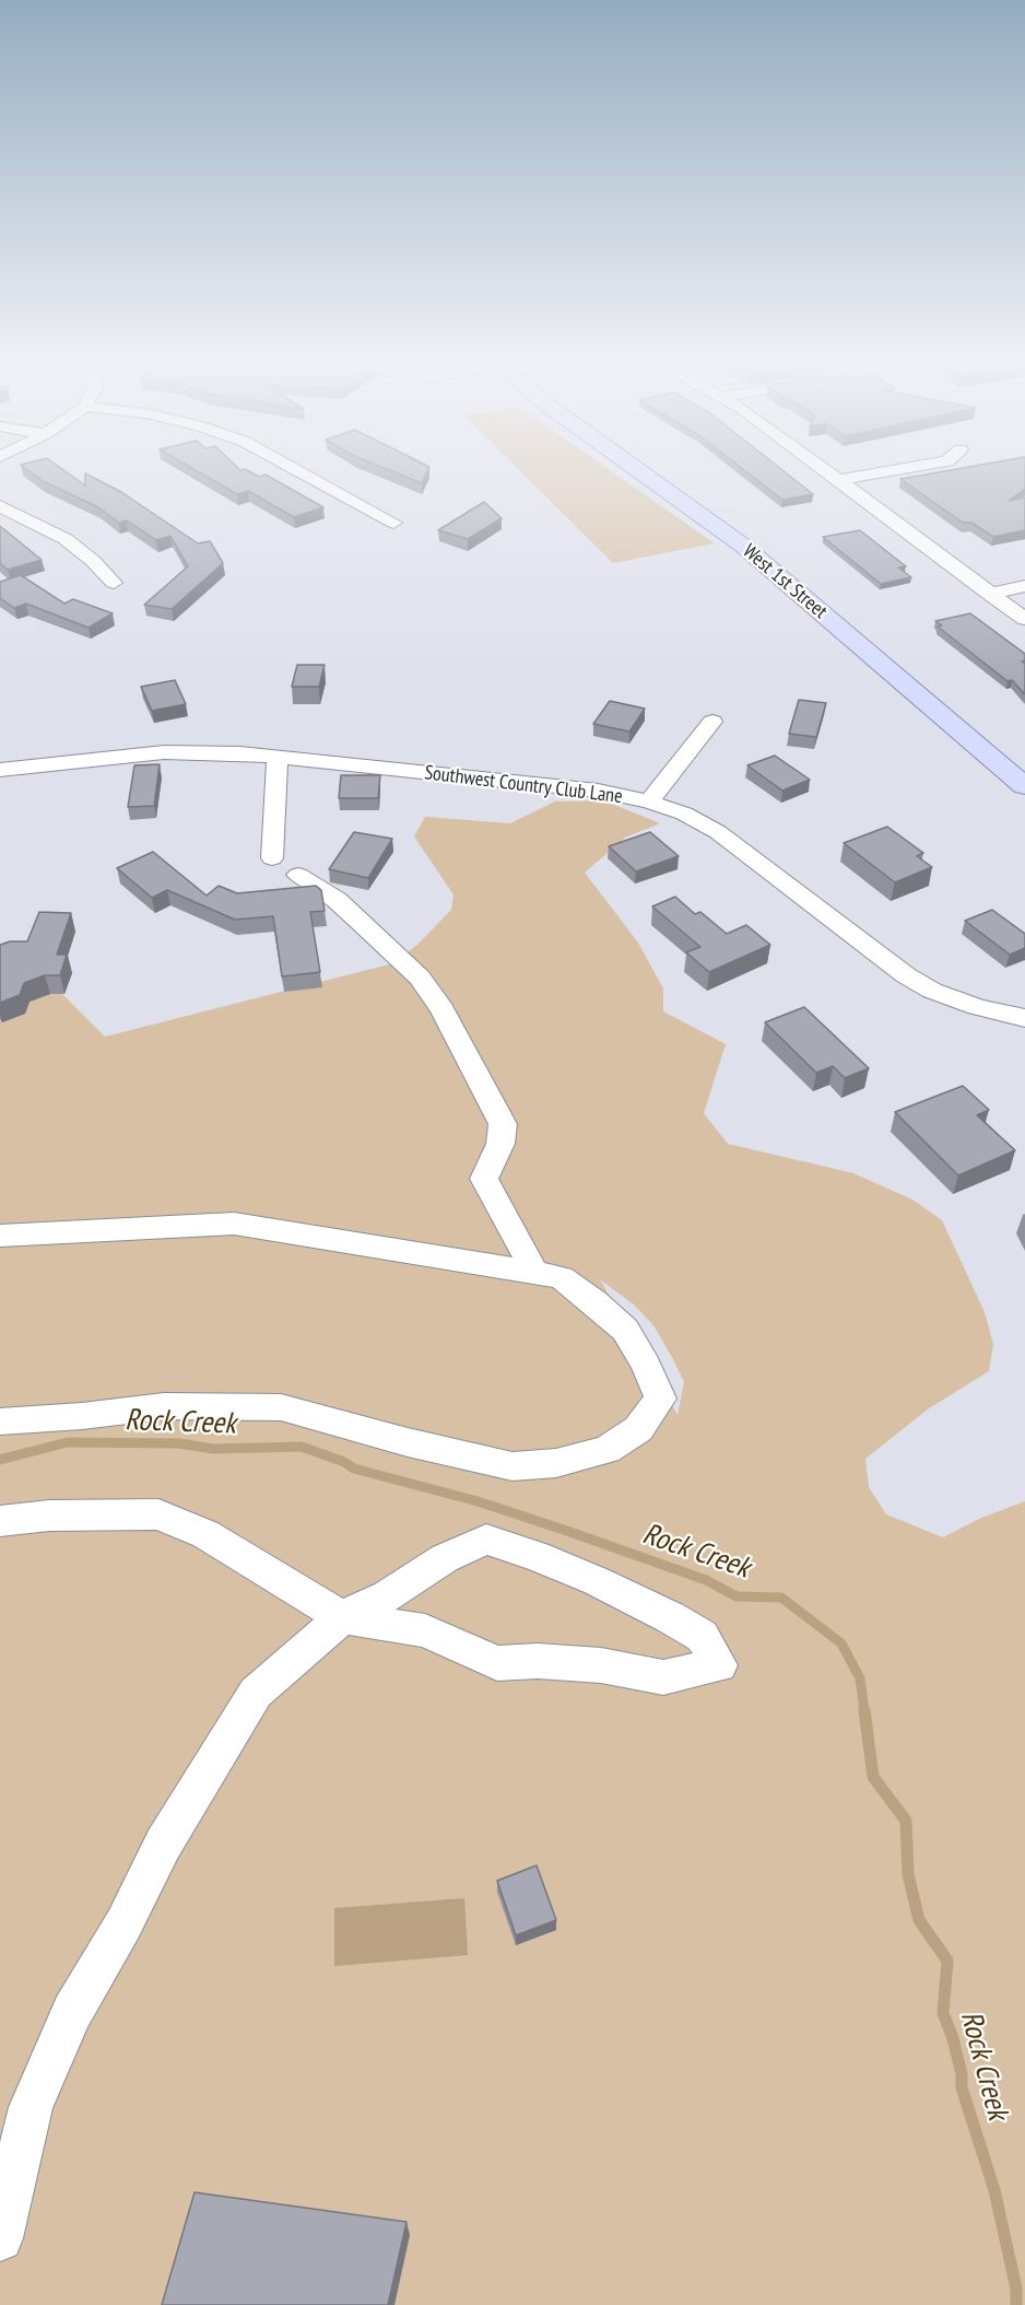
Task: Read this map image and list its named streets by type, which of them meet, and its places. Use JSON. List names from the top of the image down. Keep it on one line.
{"streets":{"main road":["West 1st Street"],"street":["Southwest Country Club Lane"]},"water":["Rock Creek"]}
